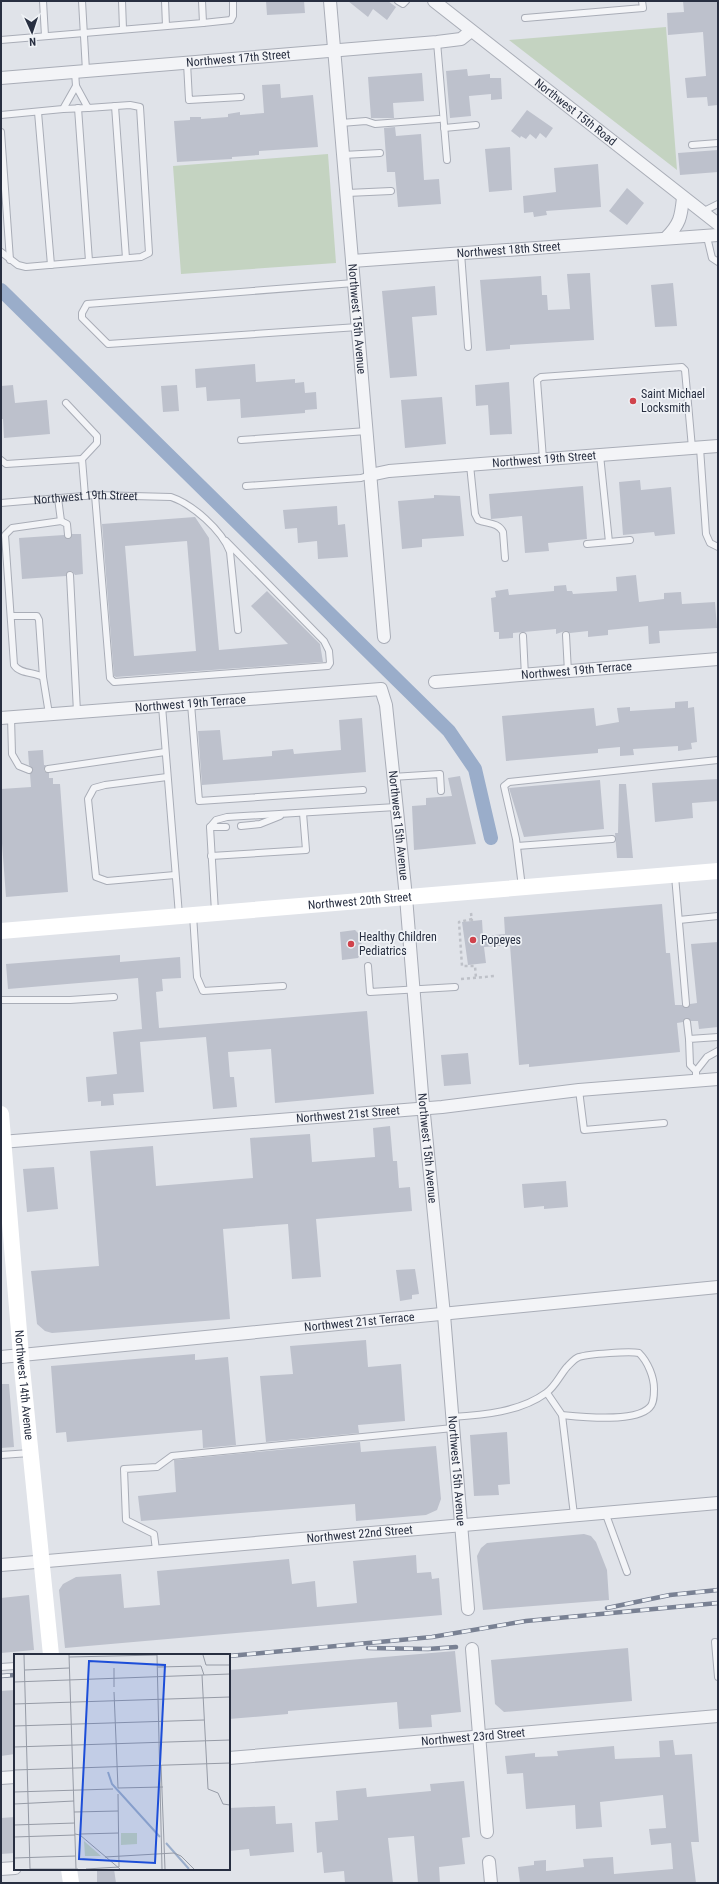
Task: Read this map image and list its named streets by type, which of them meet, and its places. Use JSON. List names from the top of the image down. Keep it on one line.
{"streets":{"main road":["Northwest 20th Street","Northwest 14th Avenue"],"street":["Northwest 17th Street","Northwest 15th Road","Northwest 18th Street","Northwest 15th Avenue","Northwest 19th Street","Northwest 19th Terrace","Northwest 21st Street","Northwest 21st Terrace","Northwest 22nd Street","Northwest 23rd Street"]},"crossings":[["Northwest 17th Street","Northwest 15th Road"],["Northwest 17th Street","Northwest 15th Avenue"],["Northwest 18th Street","Northwest 15th Avenue"],["Northwest 15th Avenue","Northwest 19th Street"],["Northwest 15th Avenue","Northwest 19th Terrace"],["Northwest 15th Avenue","Northwest 20th Street"],["Northwest 15th Avenue","Northwest 21st Street"],["Northwest 15th Avenue","Northwest 21st Terrace"],["Northwest 15th Avenue","Northwest 22nd Street"],["Northwest 21st Street","Northwest 14th Avenue"],["Northwest 21st Terrace","Northwest 14th Avenue"],["Northwest 14th Avenue","Northwest 22nd Street"]],"places":["Saint Michael Locksmith","Popeyes","Healthy Children Pediatrics"],"north":"bottom"}
